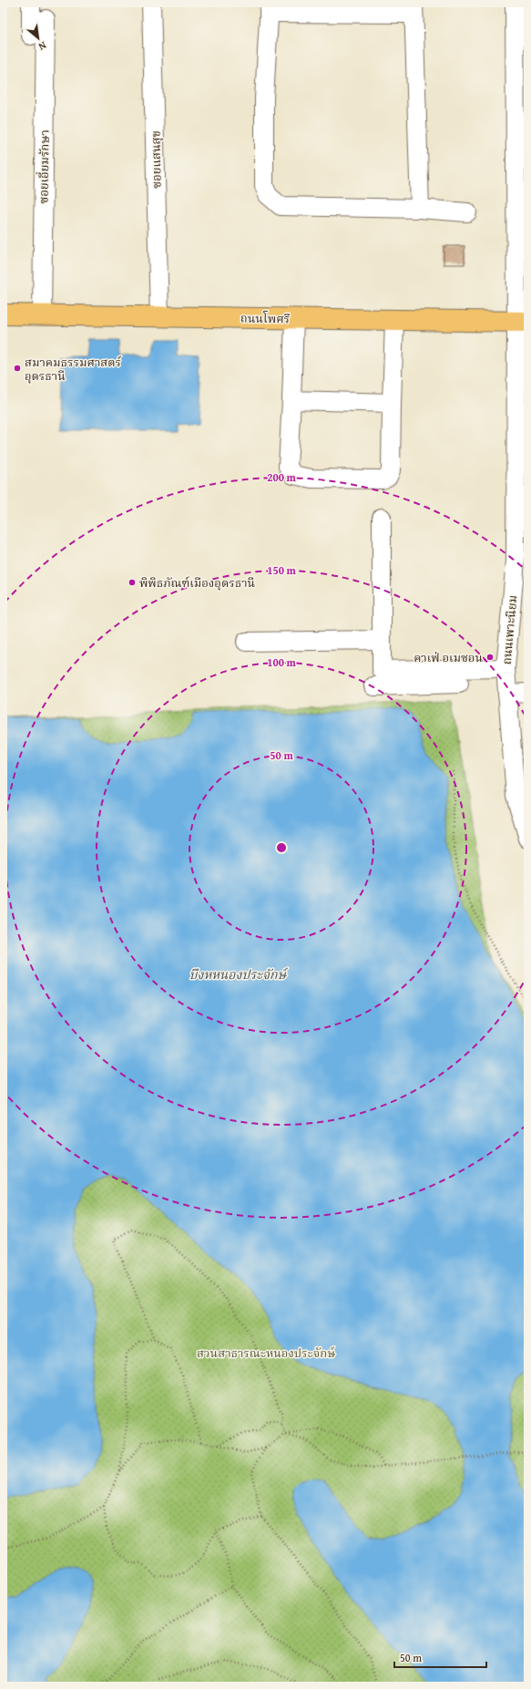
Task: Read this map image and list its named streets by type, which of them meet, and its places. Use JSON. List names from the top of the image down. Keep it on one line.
{"streets":{"main road":["ถนนโพศรี"],"street":["ซอยแสนสุข","ซอยเอี่ยมรักษา","ถนนเพาะนิยม"]},"crossings":[["ซอยแสนสุข","ถนนโพศรี"],["ซอยเอี่ยมรักษา","ถนนโพศรี"],["ถนนโพศรี","ถนนเพาะนิยม"]],"water":["บึงหหนองประจักษ์"],"parks":["สวนสาธารณะหนองประจักษ์"],"places":["สมาคมธรรมศาสตร์ อุดรธานี","พิพิธภัณฑ์เมืองอุดรธานี","คาเฟ่ อเมซอน"],"scale_bar":"50 m","north":"bottom right","rings":["200 m","150 m","100 m","50 m"]}
